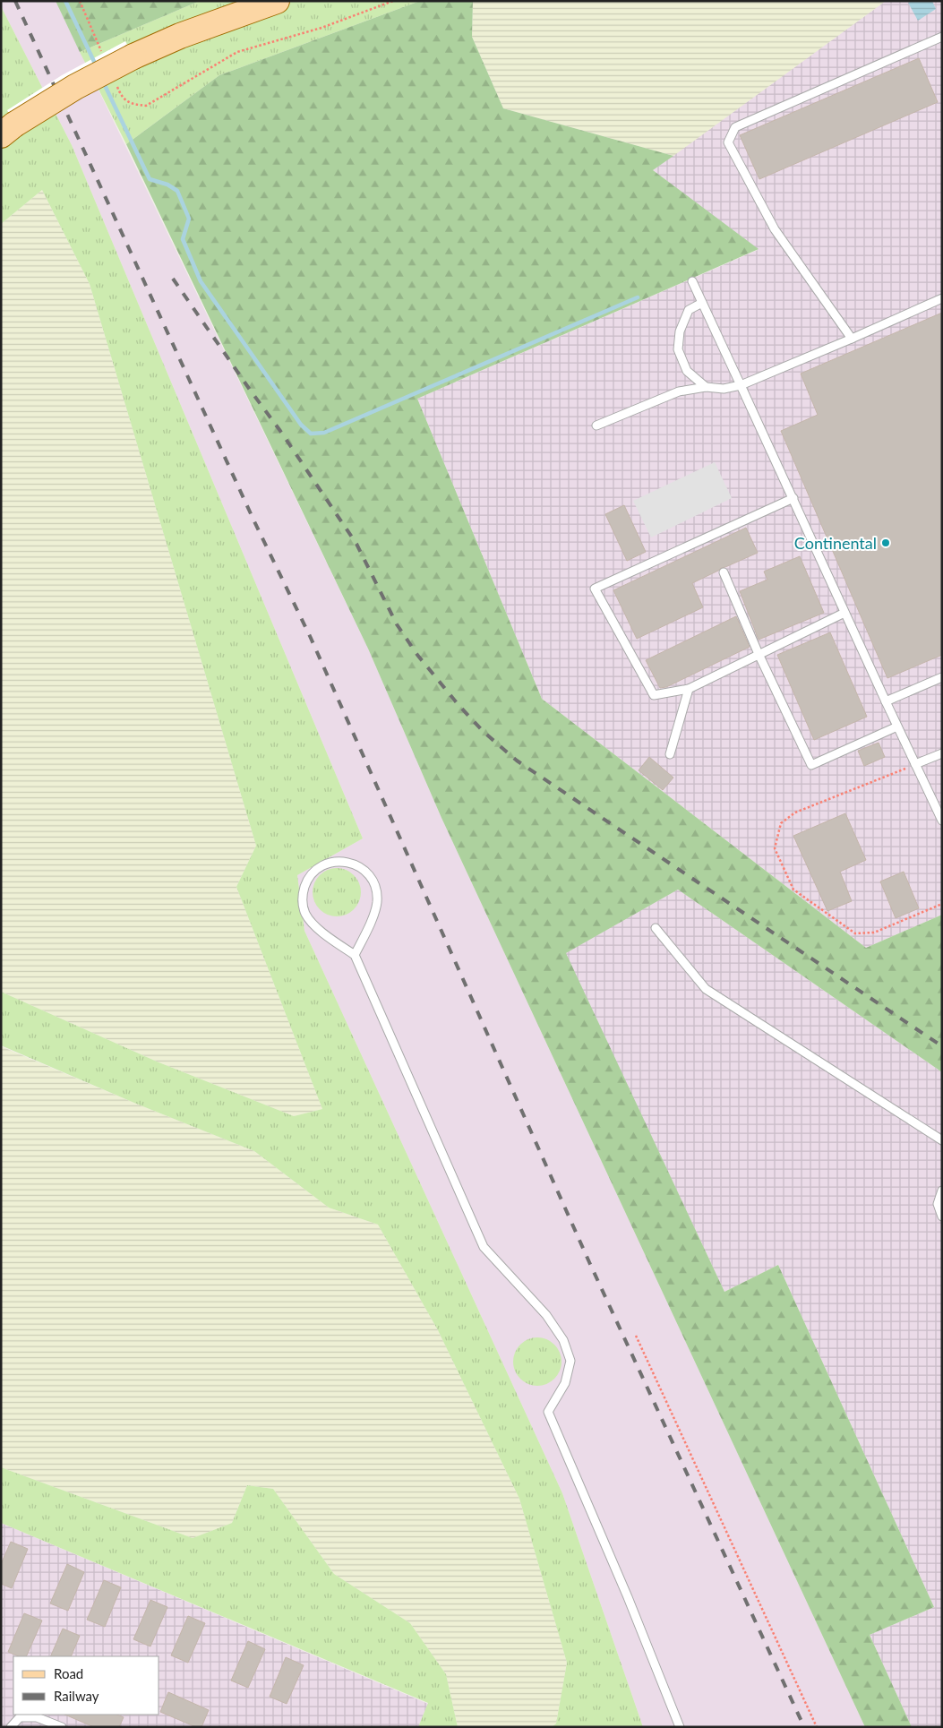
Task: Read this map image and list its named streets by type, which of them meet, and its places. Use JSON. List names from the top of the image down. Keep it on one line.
{"places":["Continental"],"legend":["Road","Railway"]}
